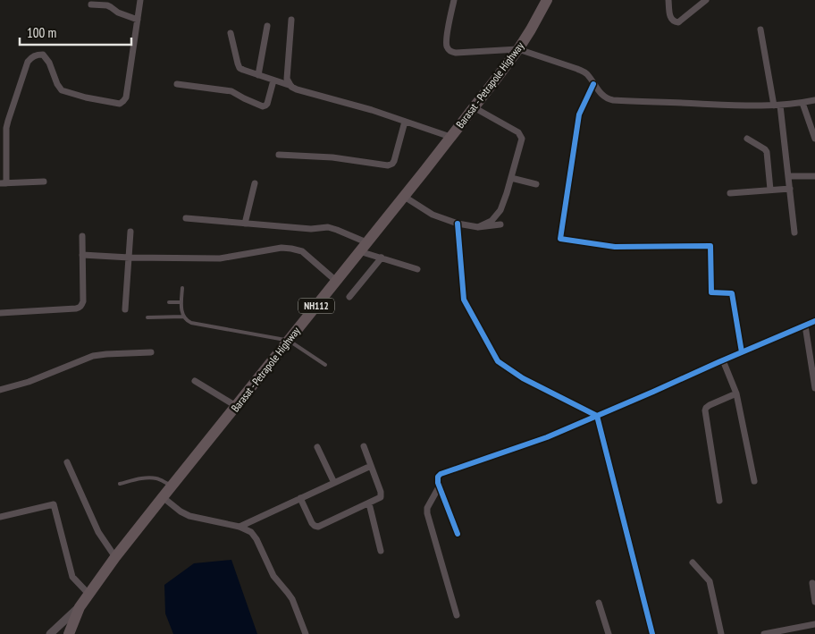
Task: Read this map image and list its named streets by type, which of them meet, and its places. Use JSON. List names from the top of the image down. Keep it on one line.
{"streets":{"highway":["Barasat - Petrapole Highway","NH112"]},"scale_bar":"100 m"}
